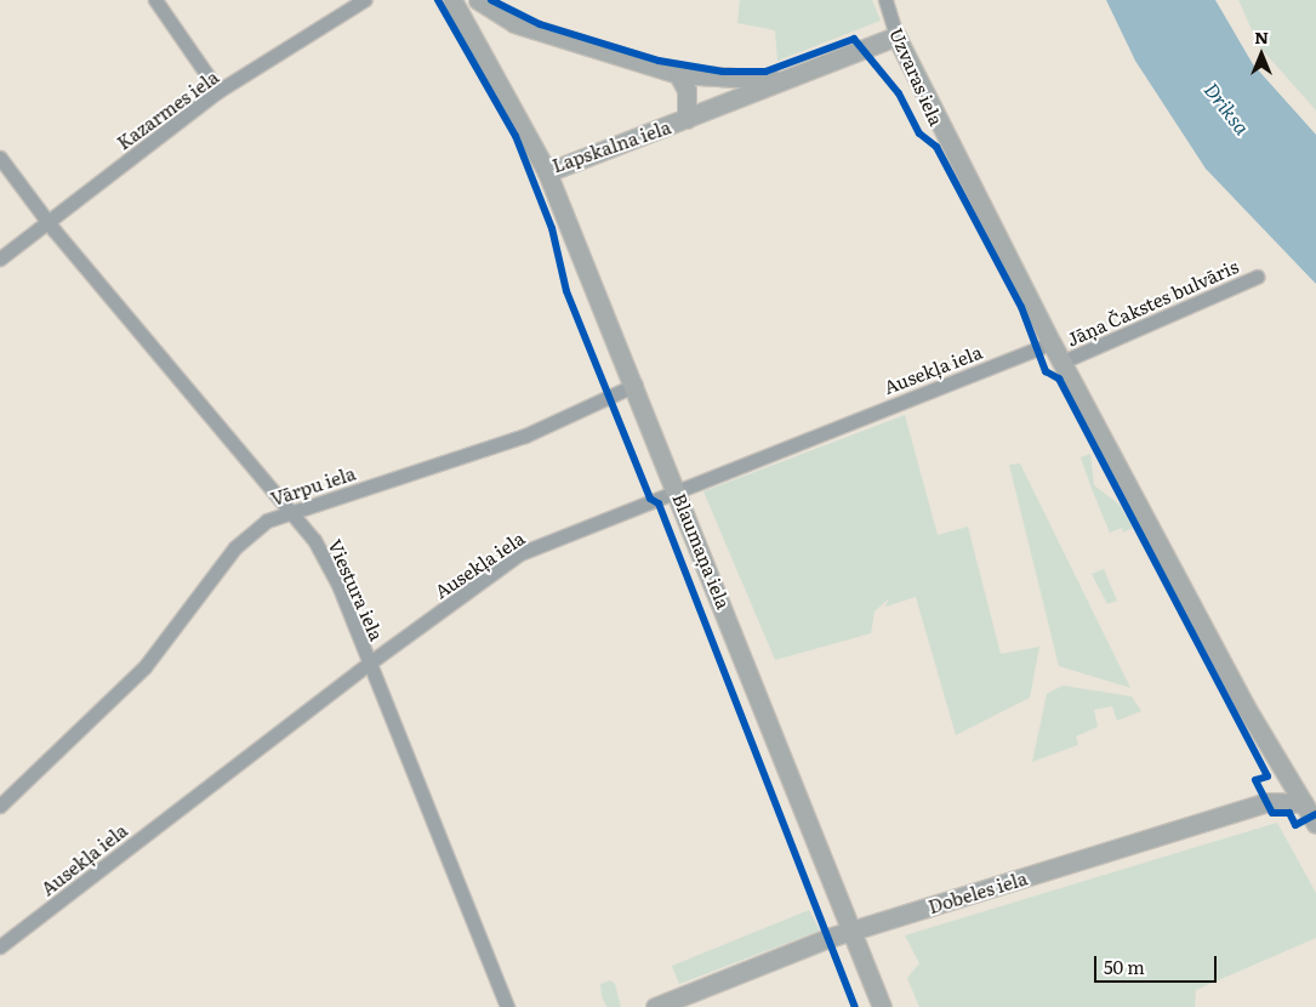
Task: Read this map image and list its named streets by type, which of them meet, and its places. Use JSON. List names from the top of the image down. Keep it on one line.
{"streets":{"main road":["Uzvaras iela","Lapskalna iela","Blaumaņa iela","Dobeles iela"],"street":["Kazarmes iela","Jāņa Čakstes bulvāris","Ausekļa iela","Vārpu iela","Viestura iela"]},"crossings":[["Uzvaras iela","Lapskalna iela"],["Uzvaras iela","Jāņa Čakstes bulvāris"],["Uzvaras iela","Ausekļa iela"],["Uzvaras iela","Dobeles iela"],["Kazarmes iela","Viestura iela"],["Lapskalna iela","Blaumaņa iela"],["Ausekļa iela","Blaumaņa iela"],["Ausekļa iela","Viestura iela"],["Vārpu iela","Blaumaņa iela"],["Vārpu iela","Viestura iela"],["Blaumaņa iela","Dobeles iela"]],"water":["Driksa"],"scale_bar":"50 m","north":"top"}
